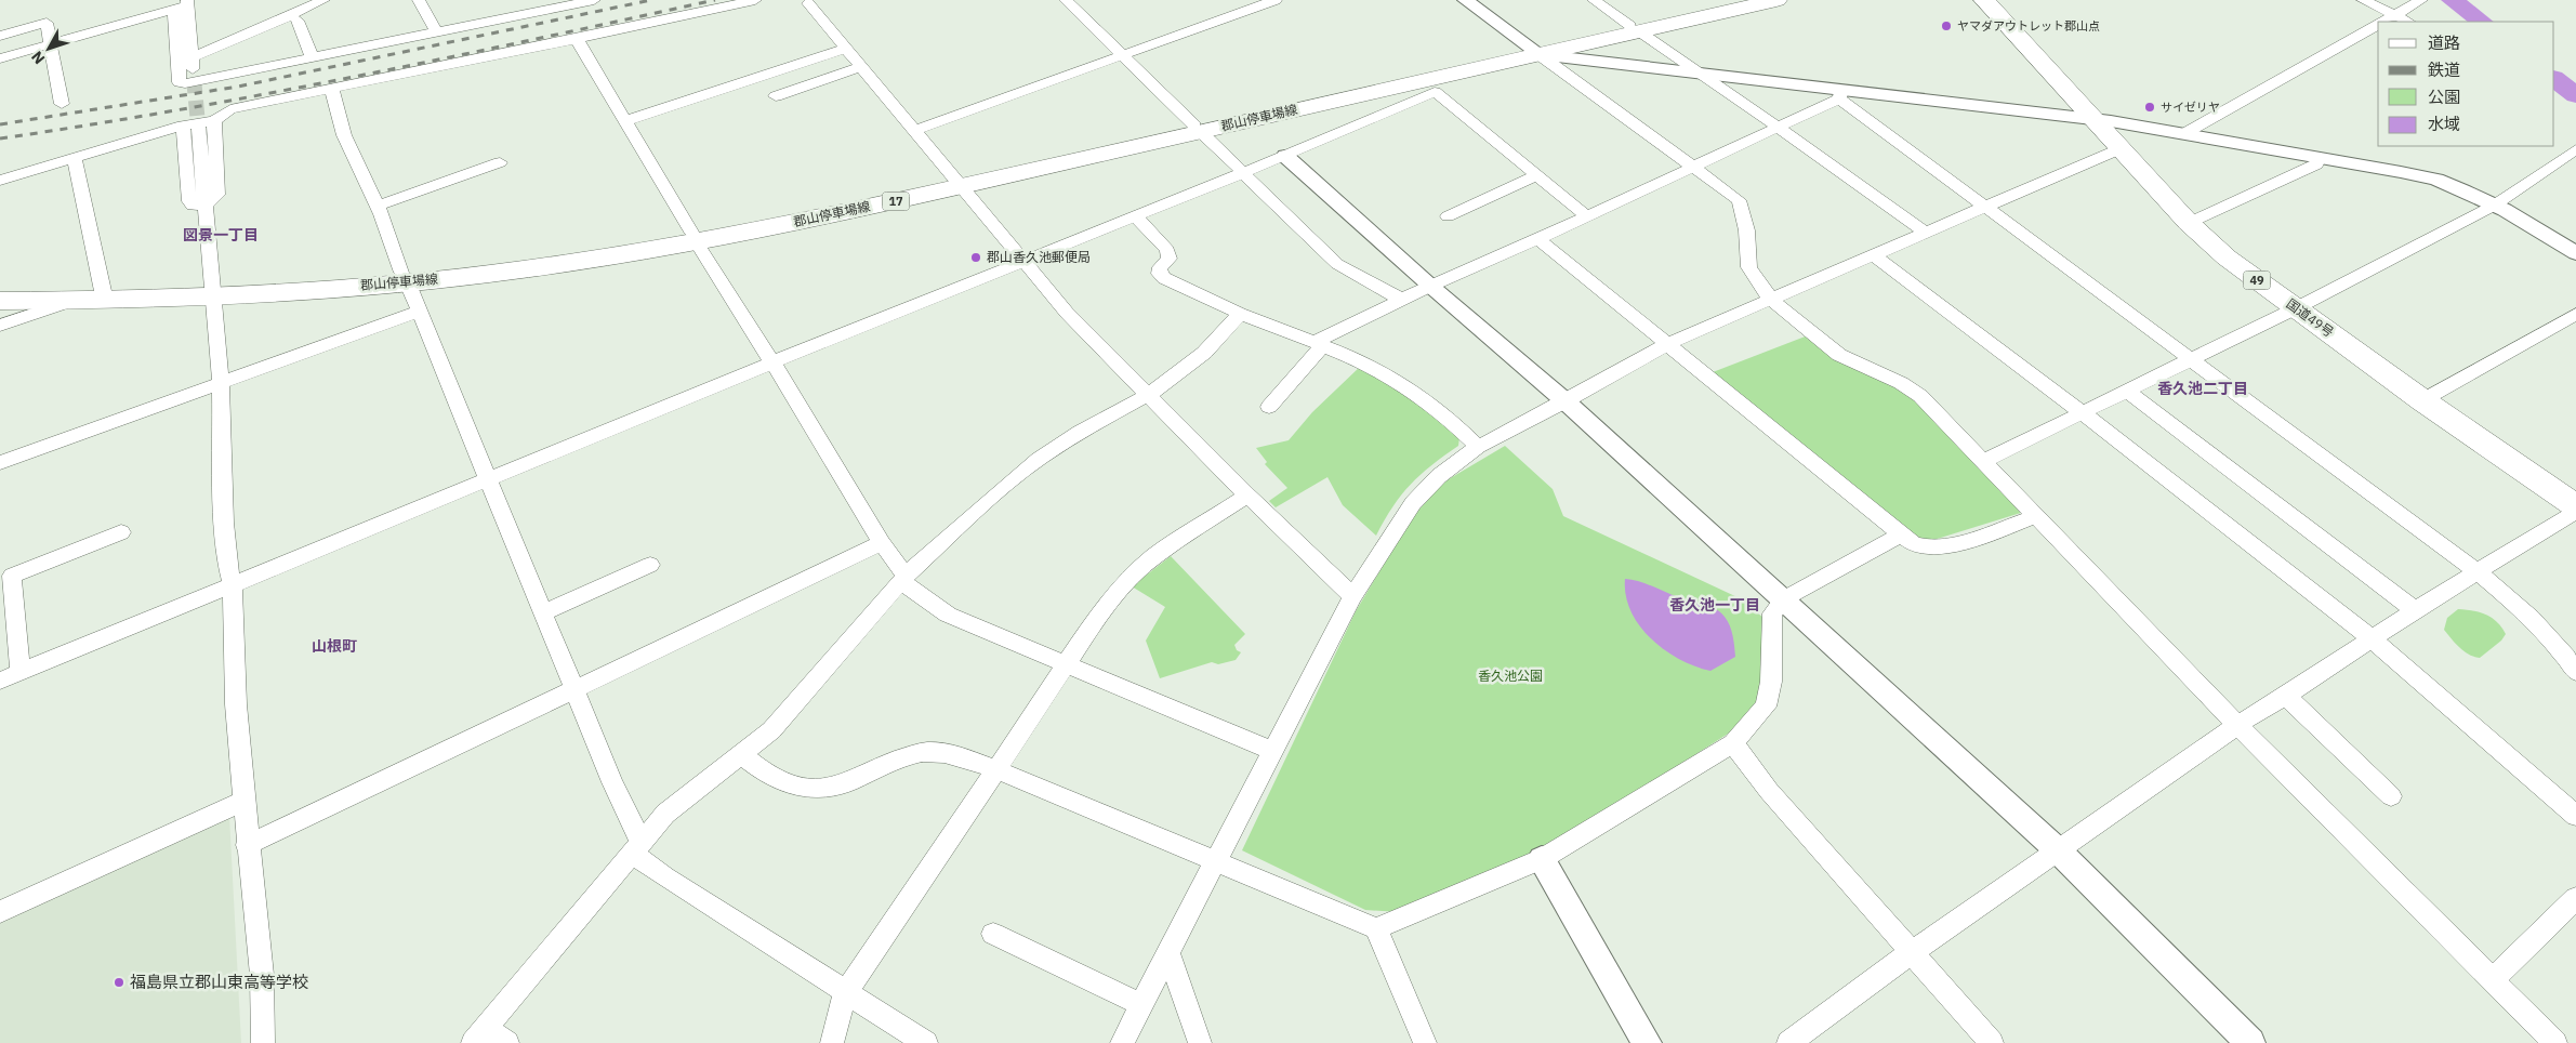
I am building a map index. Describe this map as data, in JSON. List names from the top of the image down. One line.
{"streets":{"main road":["郡山停車場線","17","49","国道49号"]},"districts":["図景一丁目","香久池二丁目","香久池一丁目","山根町"],"parks":["香久池公園"],"places":["ヤマダアウトレット郡山点","サイゼリヤ","郡山香久池郵便局","福島県立郡山東高等学校"],"legend":["道路","鉄道","公園","水域"],"north":"bottom left"}
